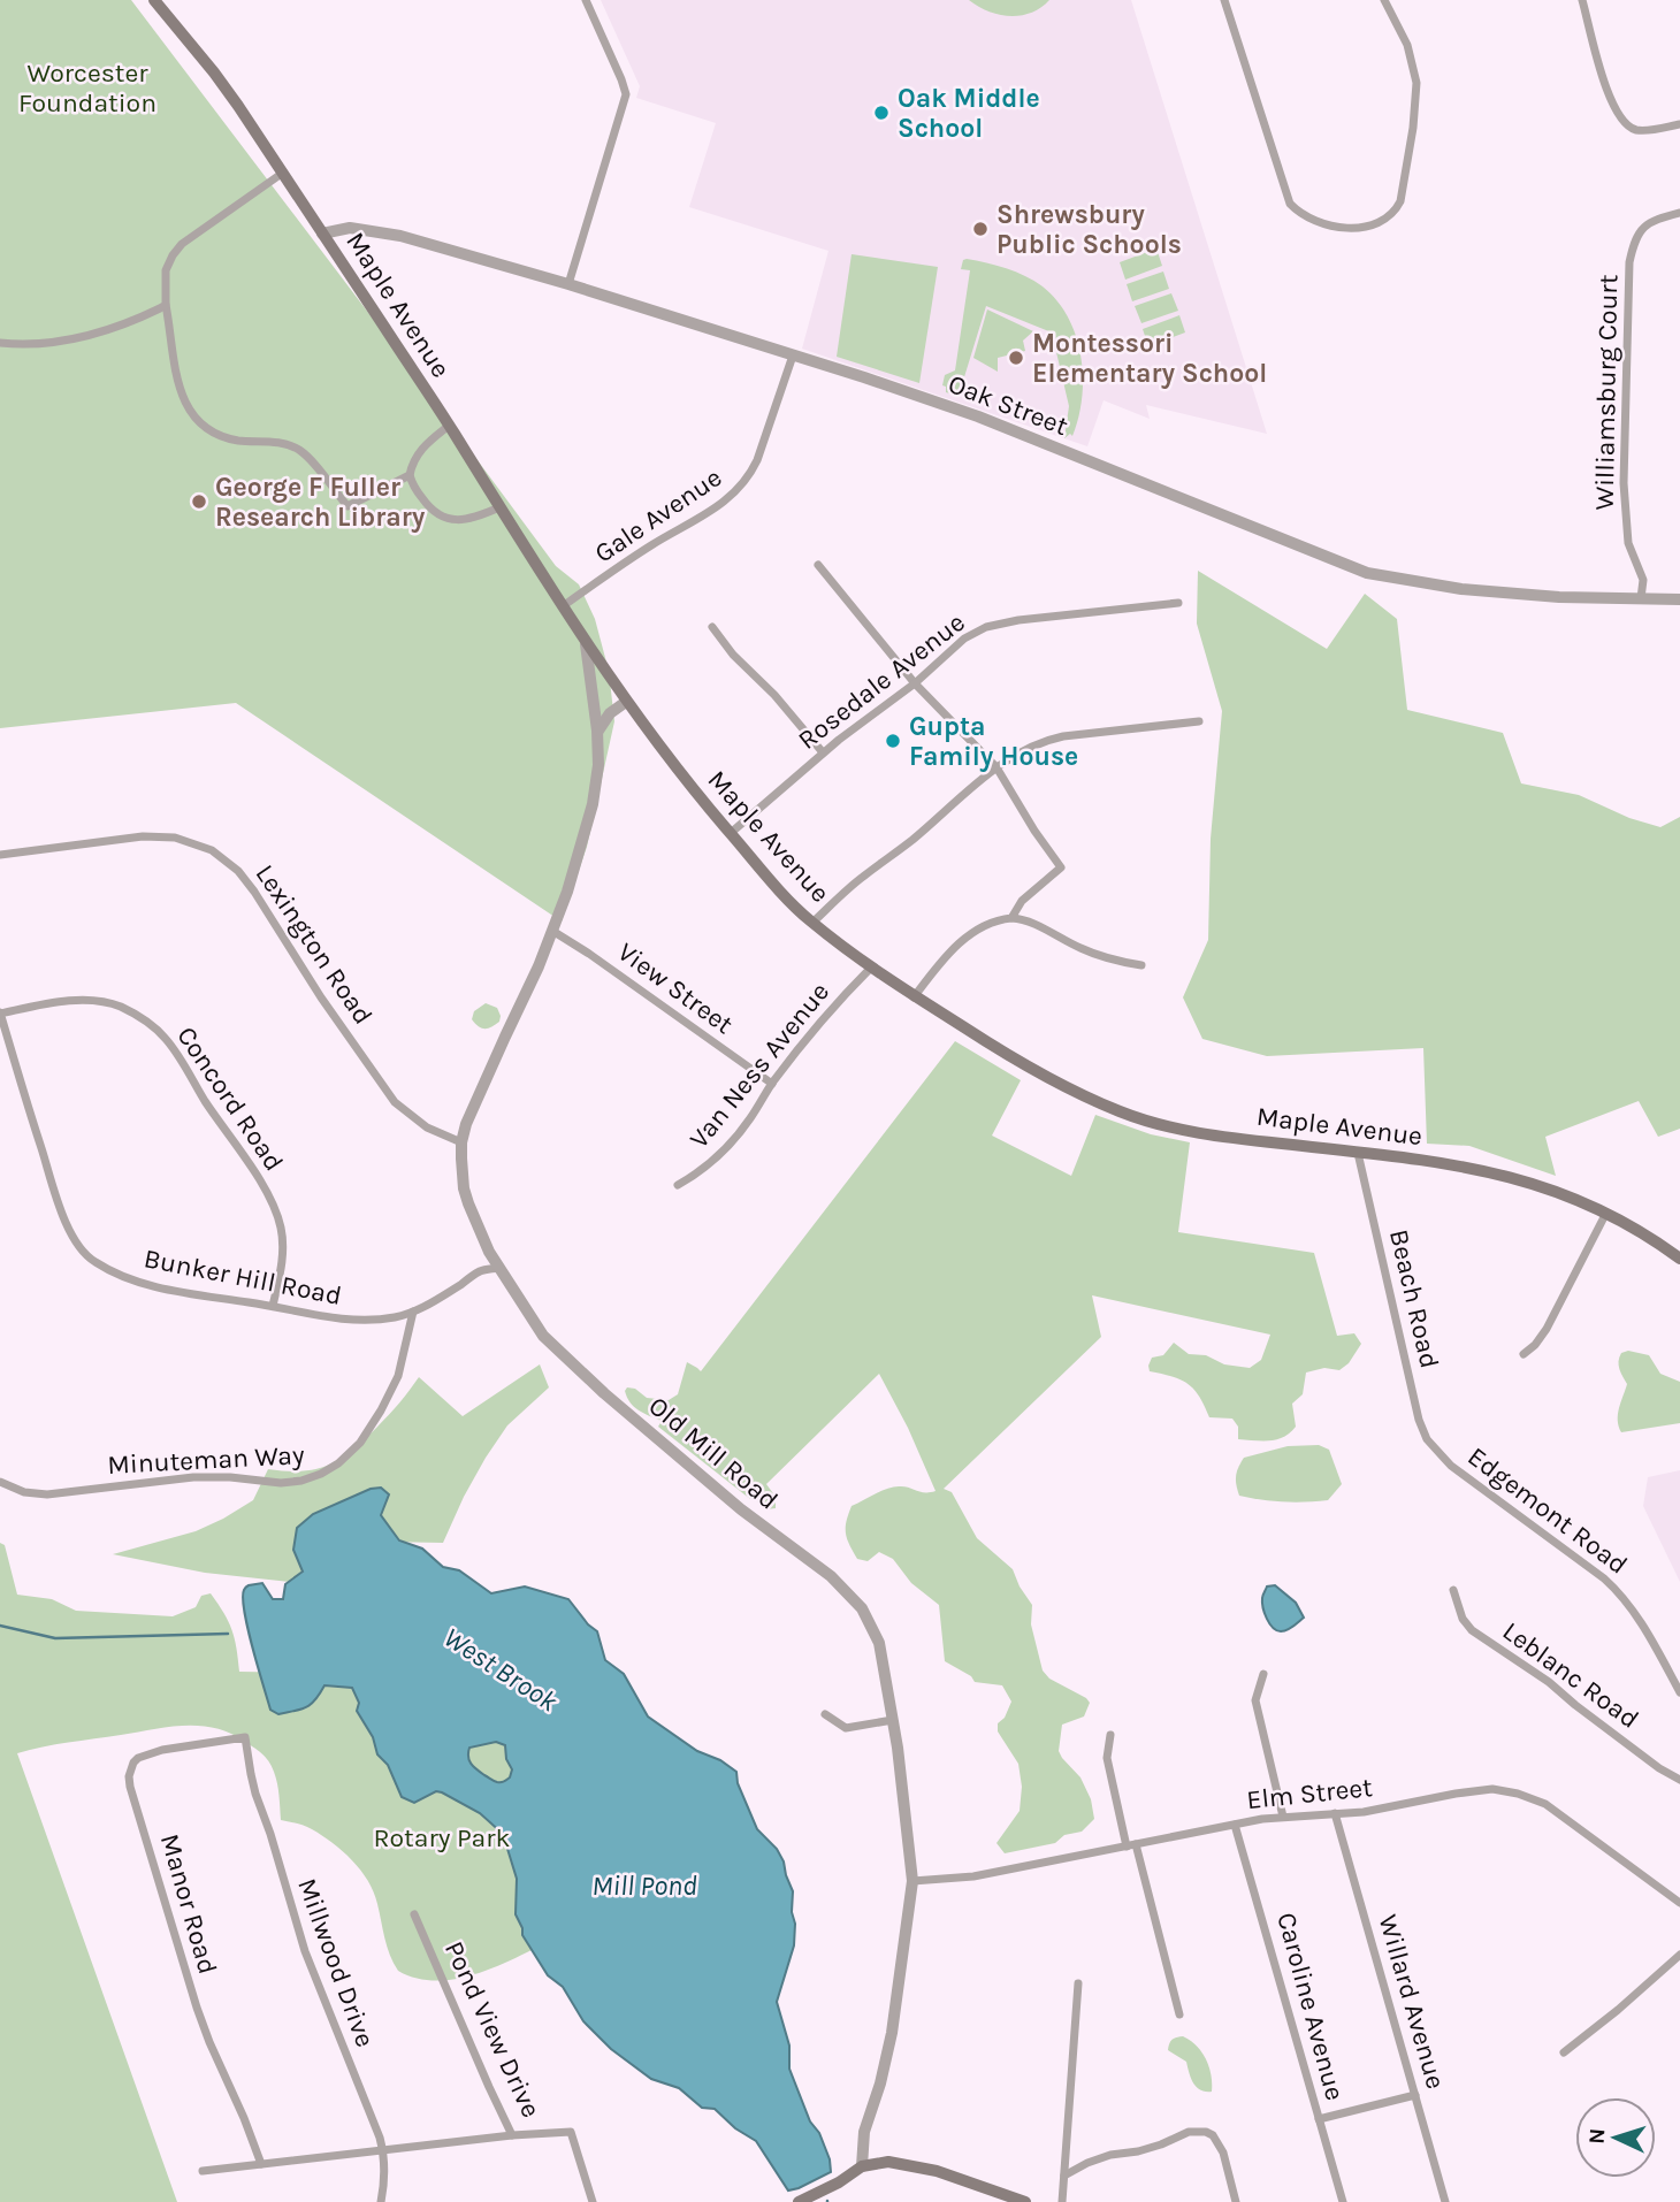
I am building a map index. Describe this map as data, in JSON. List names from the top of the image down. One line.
{"streets":{"main road":["Maple Avenue"],"street":["Williamsburg Court","Oak Street","Gale Avenue","Rosedale Avenue","Lexington Road","View Street","Van Ness Avenue","Concord Road","Bunker Hill Road","Beach Road","Old Mill Road","Minuteman Way","Edgemont Road","Leblanc Road","Elm Street","Manor Road","Millwood Drive","Willard Avenue","Caroline Avenue","Pond View Drive"]},"crossings":[["Maple Avenue","Oak Street"],["Maple Avenue","Gale Avenue"],["Maple Avenue","Rosedale Avenue"],["Maple Avenue","Van Ness Avenue"],["Maple Avenue","Beach Road"],["Maple Avenue","Old Mill Road"],["Williamsburg Court","Oak Street"],["Oak Street","Gale Avenue"],["Lexington Road","Old Mill Road"],["View Street","Van Ness Avenue"],["View Street","Old Mill Road"],["Concord Road","Bunker Hill Road"],["Bunker Hill Road","Old Mill Road"],["Bunker Hill Road","Minuteman Way"],["Beach Road","Edgemont Road"],["Old Mill Road","Elm Street"],["Elm Street","Willard Avenue"],["Elm Street","Caroline Avenue"],["Manor Road","Millwood Drive"]],"water":["West Brook","Mill Pond"],"parks":["Worcester Foundation","Rotary Park"],"places":["Oak Middle School","Shrewsbury Public Schools","Montessori Elementary School","George F Fuller Research Library","Gupta Family House"],"north":"left"}
